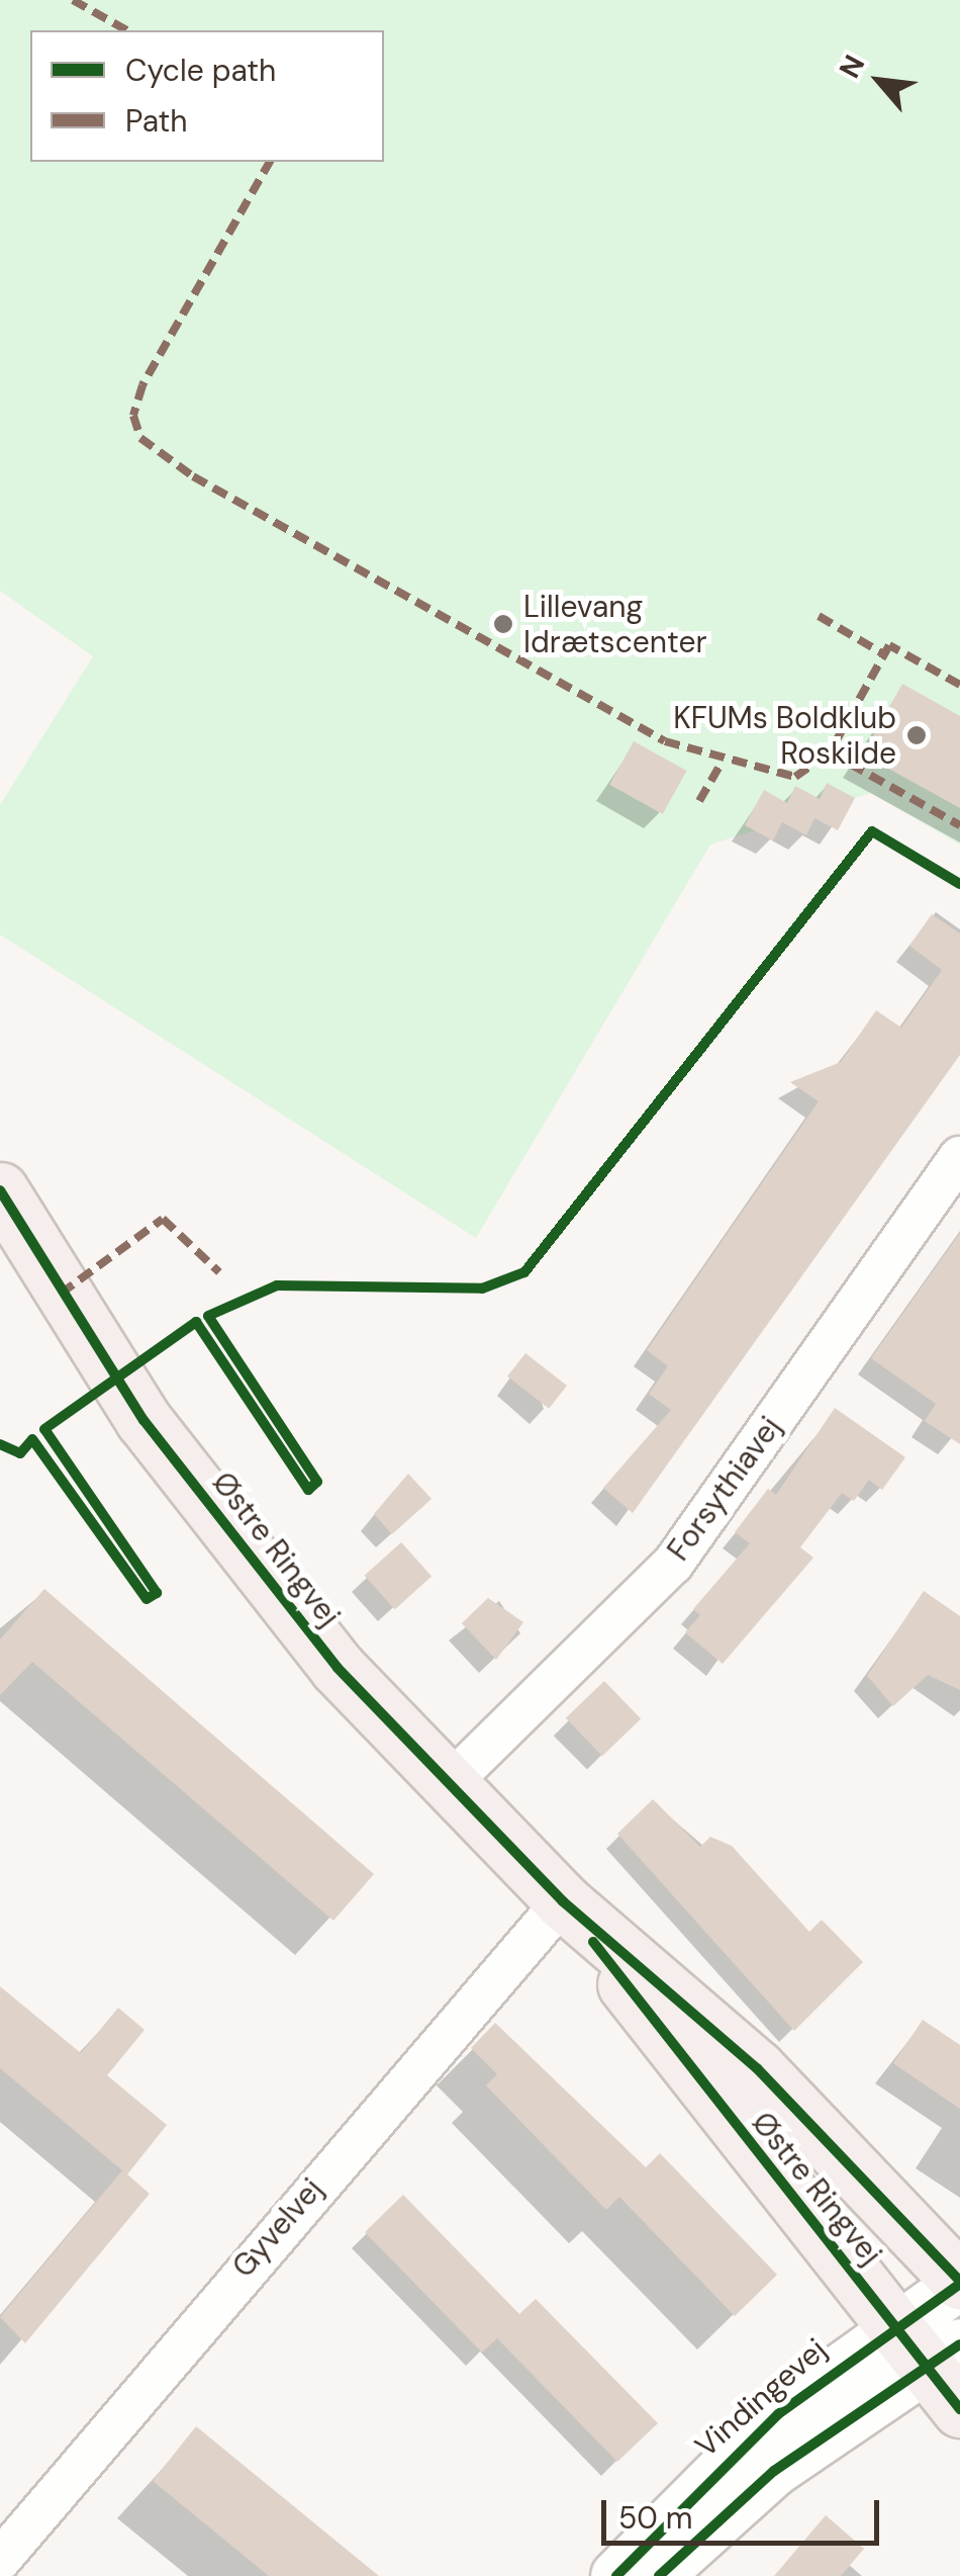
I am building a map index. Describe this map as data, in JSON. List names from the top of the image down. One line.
{"streets":{"main road":["Østre Ringvej"],"street":["Forsythiavej","Gyvelvej","Vindingevej"]},"crossings":[["Forsythiavej","Østre Ringvej"],["Østre Ringvej","Gyvelvej"],["Østre Ringvej","Vindingevej"]],"places":["Lillevang Idrætscenter","KFUMs Boldklub Roskilde"],"legend":["Cycle path","Path"],"scale_bar":"50 m","north":"top left"}
